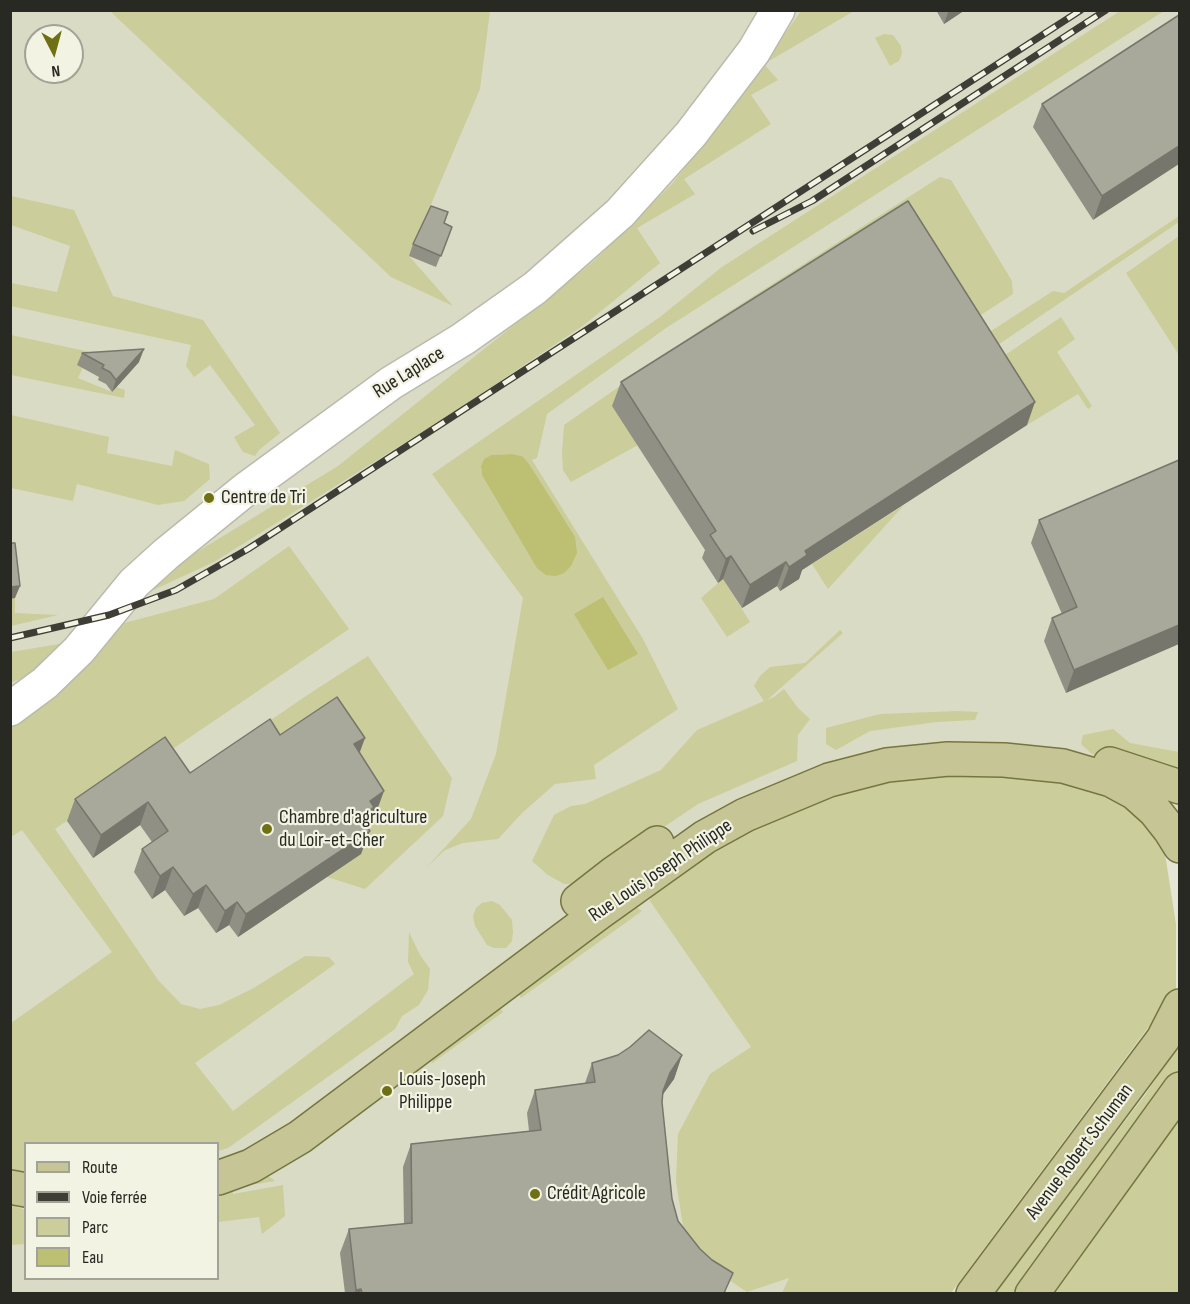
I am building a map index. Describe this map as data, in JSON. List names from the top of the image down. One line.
{"streets":{"main road":["Rue Louis Joseph Philippe","Avenue Robert Schuman"],"street":["Rue Laplace"]},"places":["Centre de Tri","Chambre d'agriculture du Loir-et-Cher","Louis-Joseph Philippe","Crédit Agricole"],"legend":["Route","Voie ferrée","Parc","Eau"],"north":"bottom"}
